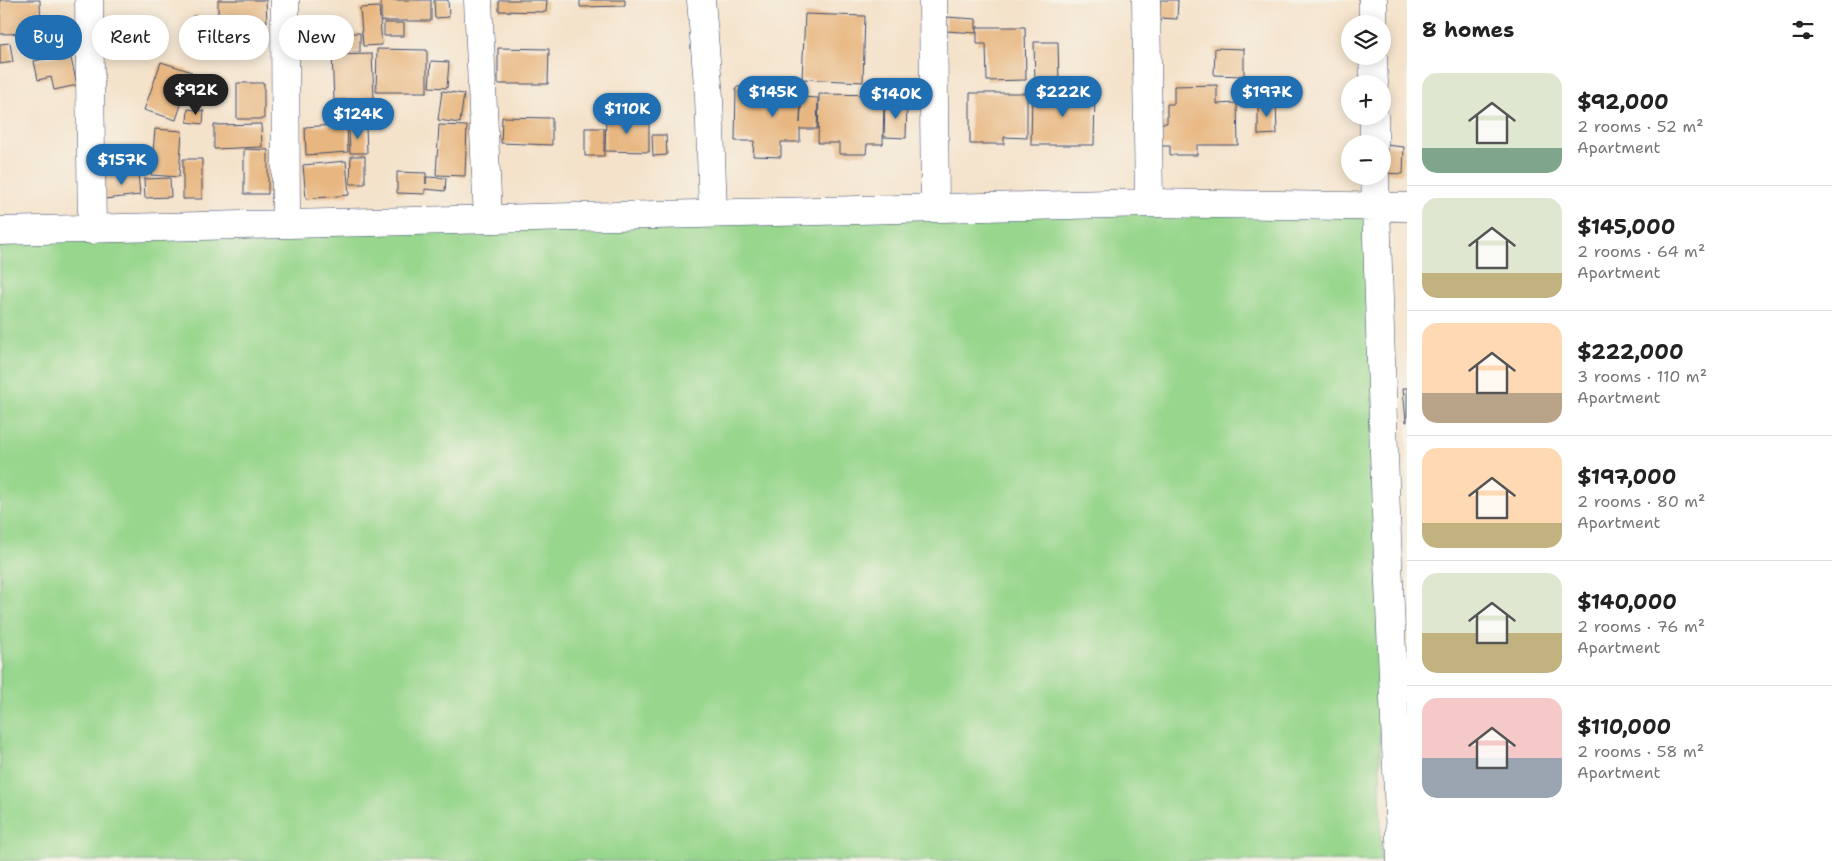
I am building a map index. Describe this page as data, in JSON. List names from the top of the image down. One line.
{"page":{"heading":"8 homes","map_buttons":["+","−"],"chip":["Buy","Rent","Filters","New"],"list":[{"name":"$92,000","note":"2 rooms · 52 m² · Apartment"},{"name":"$145,000","note":"2 rooms · 64 m² · Apartment"},{"name":"$222,000","note":"3 rooms · 110 m² · Apartment"},{"name":"$197,000","note":"2 rooms · 80 m² · Apartment"},{"name":"$140,000","note":"2 rooms · 76 m² · Apartment"},{"name":"$110,000","note":"2 rooms · 58 m² · Apartment"}],"price":["$92K","$145K","$222K","$197K","$140K","$110K","$124K","$157K"]}}
